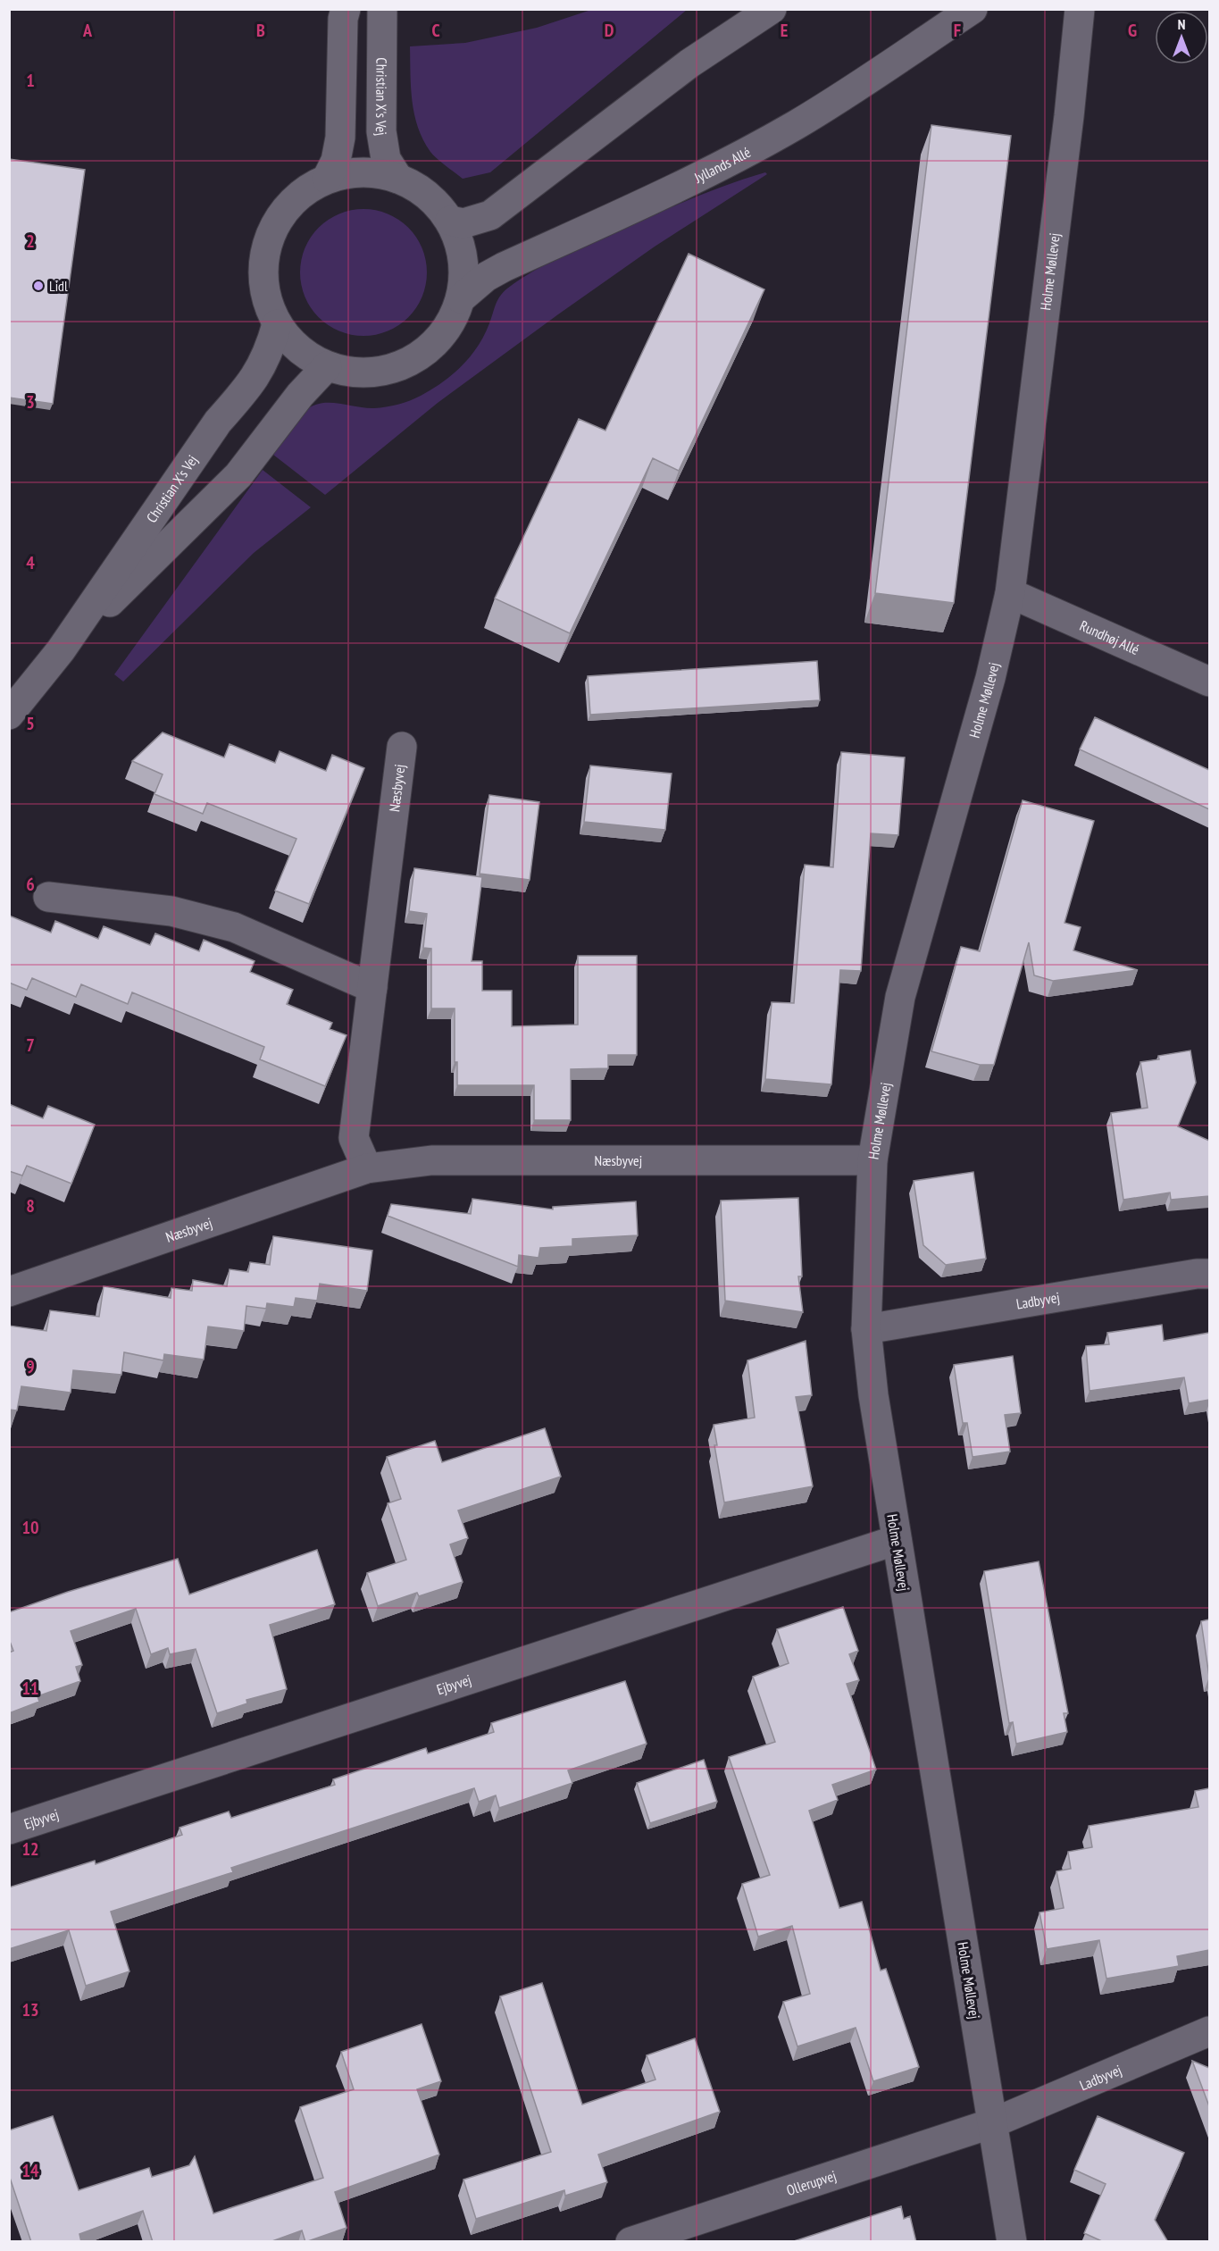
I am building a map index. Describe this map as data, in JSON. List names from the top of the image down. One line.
{"streets":{"street":["Christian X's Vej","Jyllands Allé","Holme Møllevej","Rundhøj Allé","Næsbyvej","Ladbyvej","Ejbyvej","Ollerupvej"]},"crossings":[["Holme Møllevej","Rundhøj Allé"],["Holme Møllevej","Næsbyvej"],["Holme Møllevej","Ladbyvej"],["Holme Møllevej","Ejbyvej"],["Holme Møllevej","Ollerupvej"],["Ladbyvej","Ollerupvej"]],"places":["Lidl"],"north":"top","grid":{"columns":["A","B","C","D","E","F","G"],"rows":["1","2","3","4","5","6","7","8","9","10","11","12","13","14"]}}
